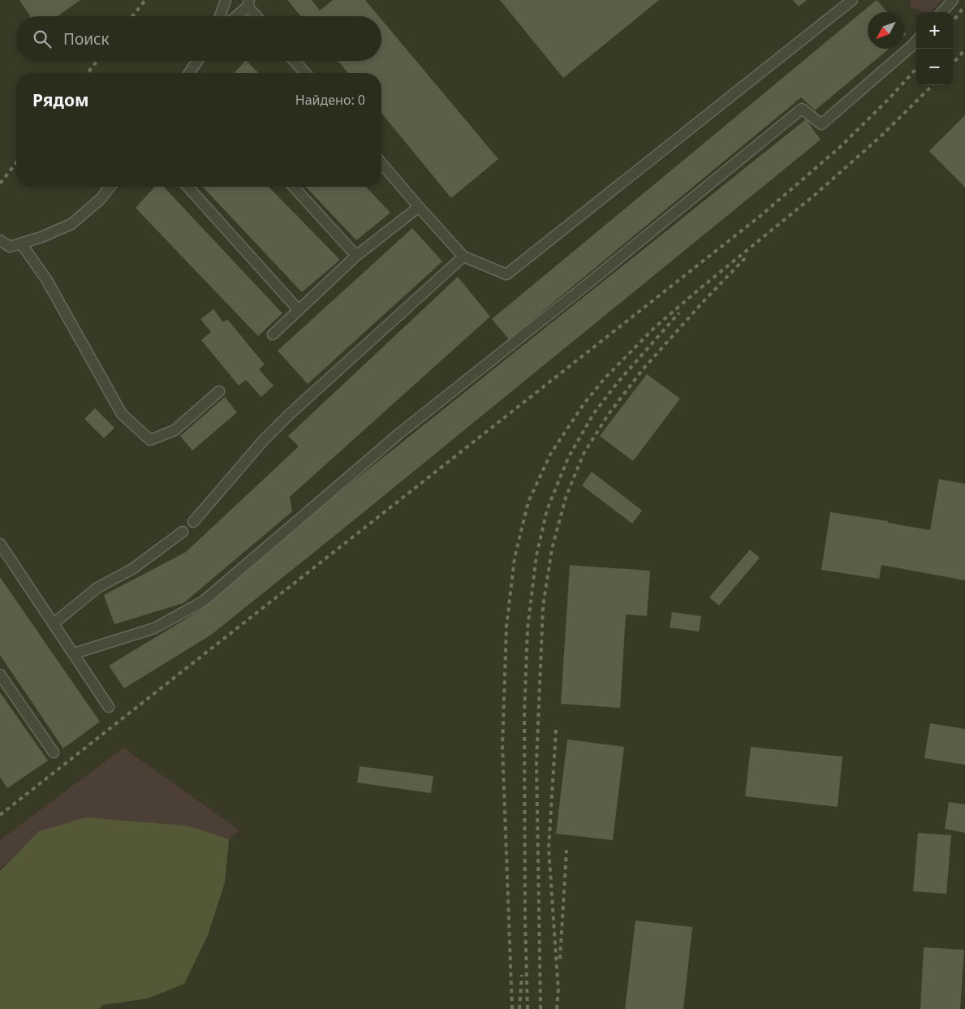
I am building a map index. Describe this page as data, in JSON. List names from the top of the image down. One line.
{"north":"bottom left","page":{"map_buttons":["+","−"],"search":"Поиск","heading":["Рядом","Найдено: 0"]}}
